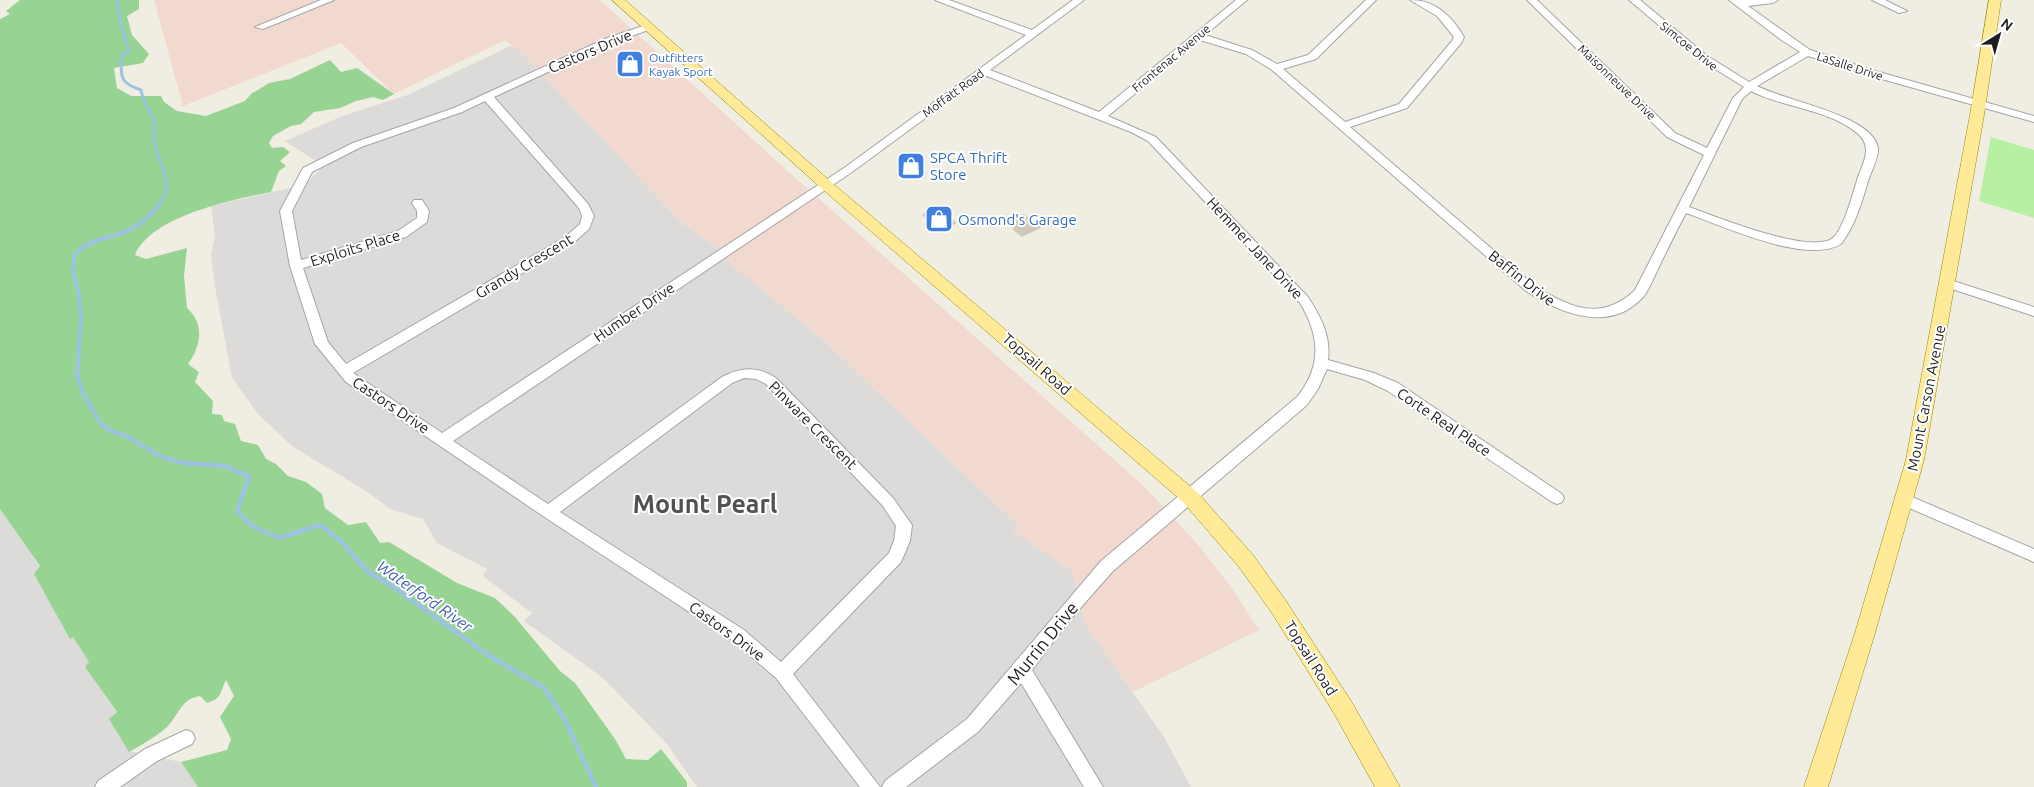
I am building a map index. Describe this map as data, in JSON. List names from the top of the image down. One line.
{"streets":{"main road":["Topsail Road","Mount Carson Avenue"],"street":["Simcoe Drive","Castors Drive","Frontenac Avenue","LaSalle Drive","Maisonneuve Drive","Moffatt Road","Exploits Place","Hemmer Jane Drive","Grandy Crescent","Baffin Drive","Humber Drive","Corte Real Place","Pinware Crescent","Murrin Drive"]},"crossings":[["Simcoe Drive","Baffin Drive"],["Castors Drive","Exploits Place"],["Castors Drive","Grandy Crescent"],["Castors Drive","Humber Drive"],["Castors Drive","Topsail Road"],["Castors Drive","Pinware Crescent"],["Frontenac Avenue","Hemmer Jane Drive"],["Frontenac Avenue","Baffin Drive"],["LaSalle Drive","Baffin Drive"],["LaSalle Drive","Mount Carson Avenue"],["Maisonneuve Drive","Baffin Drive"],["Moffatt Road","Hemmer Jane Drive"],["Moffatt Road","Humber Drive"],["Moffatt Road","Topsail Road"],["Hemmer Jane Drive","Topsail Road"],["Hemmer Jane Drive","Corte Real Place"],["Hemmer Jane Drive","Murrin Drive"],["Humber Drive","Topsail Road"],["Topsail Road","Murrin Drive"]],"districts":["Mount Pearl"],"water":["Waterford River"],"places":{"shop":["Outfitters Kayak Sport","SPCA Thrift Store","Osmond's Garage"]},"north":"top right"}
